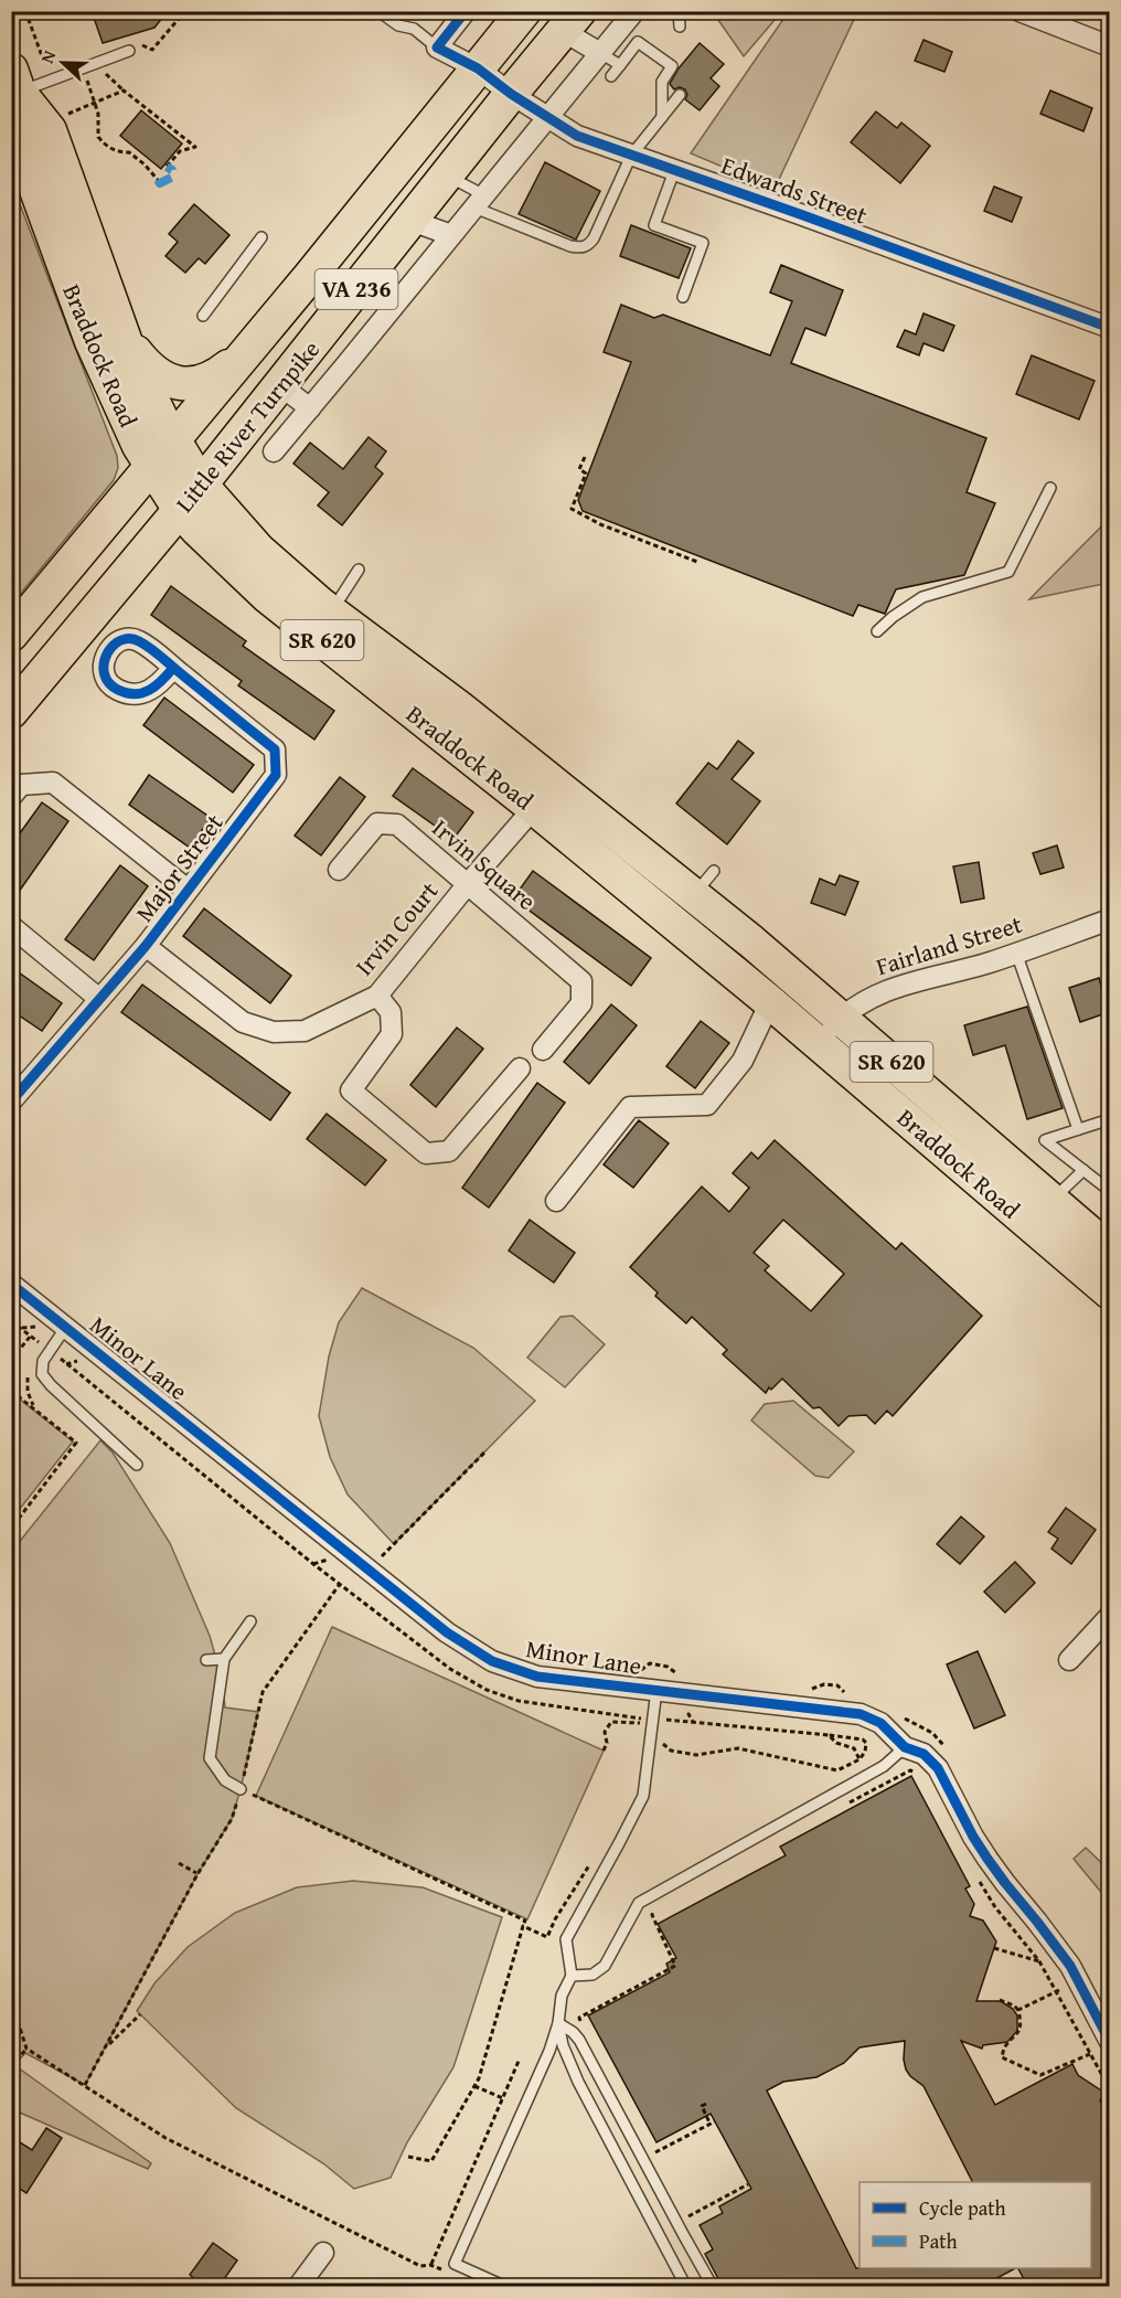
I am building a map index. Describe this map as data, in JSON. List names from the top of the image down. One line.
{"streets":{"main road":["VA 236","Braddock Road","Little River Turnpike","SR 620"],"street":["Edwards Street","Irvin Square","Major Street","Irvin Court","Fairland Street","Minor Lane"]},"crossings":[["Edwards Street","Little River Turnpike"],["Braddock Road","Little River Turnpike"],["Braddock Road","Irvin Court"],["Braddock Road","Fairland Street"],["Irvin Square","Irvin Court"],["Major Street","Irvin Court"]],"legend":["Cycle path","Path"],"north":"left"}
